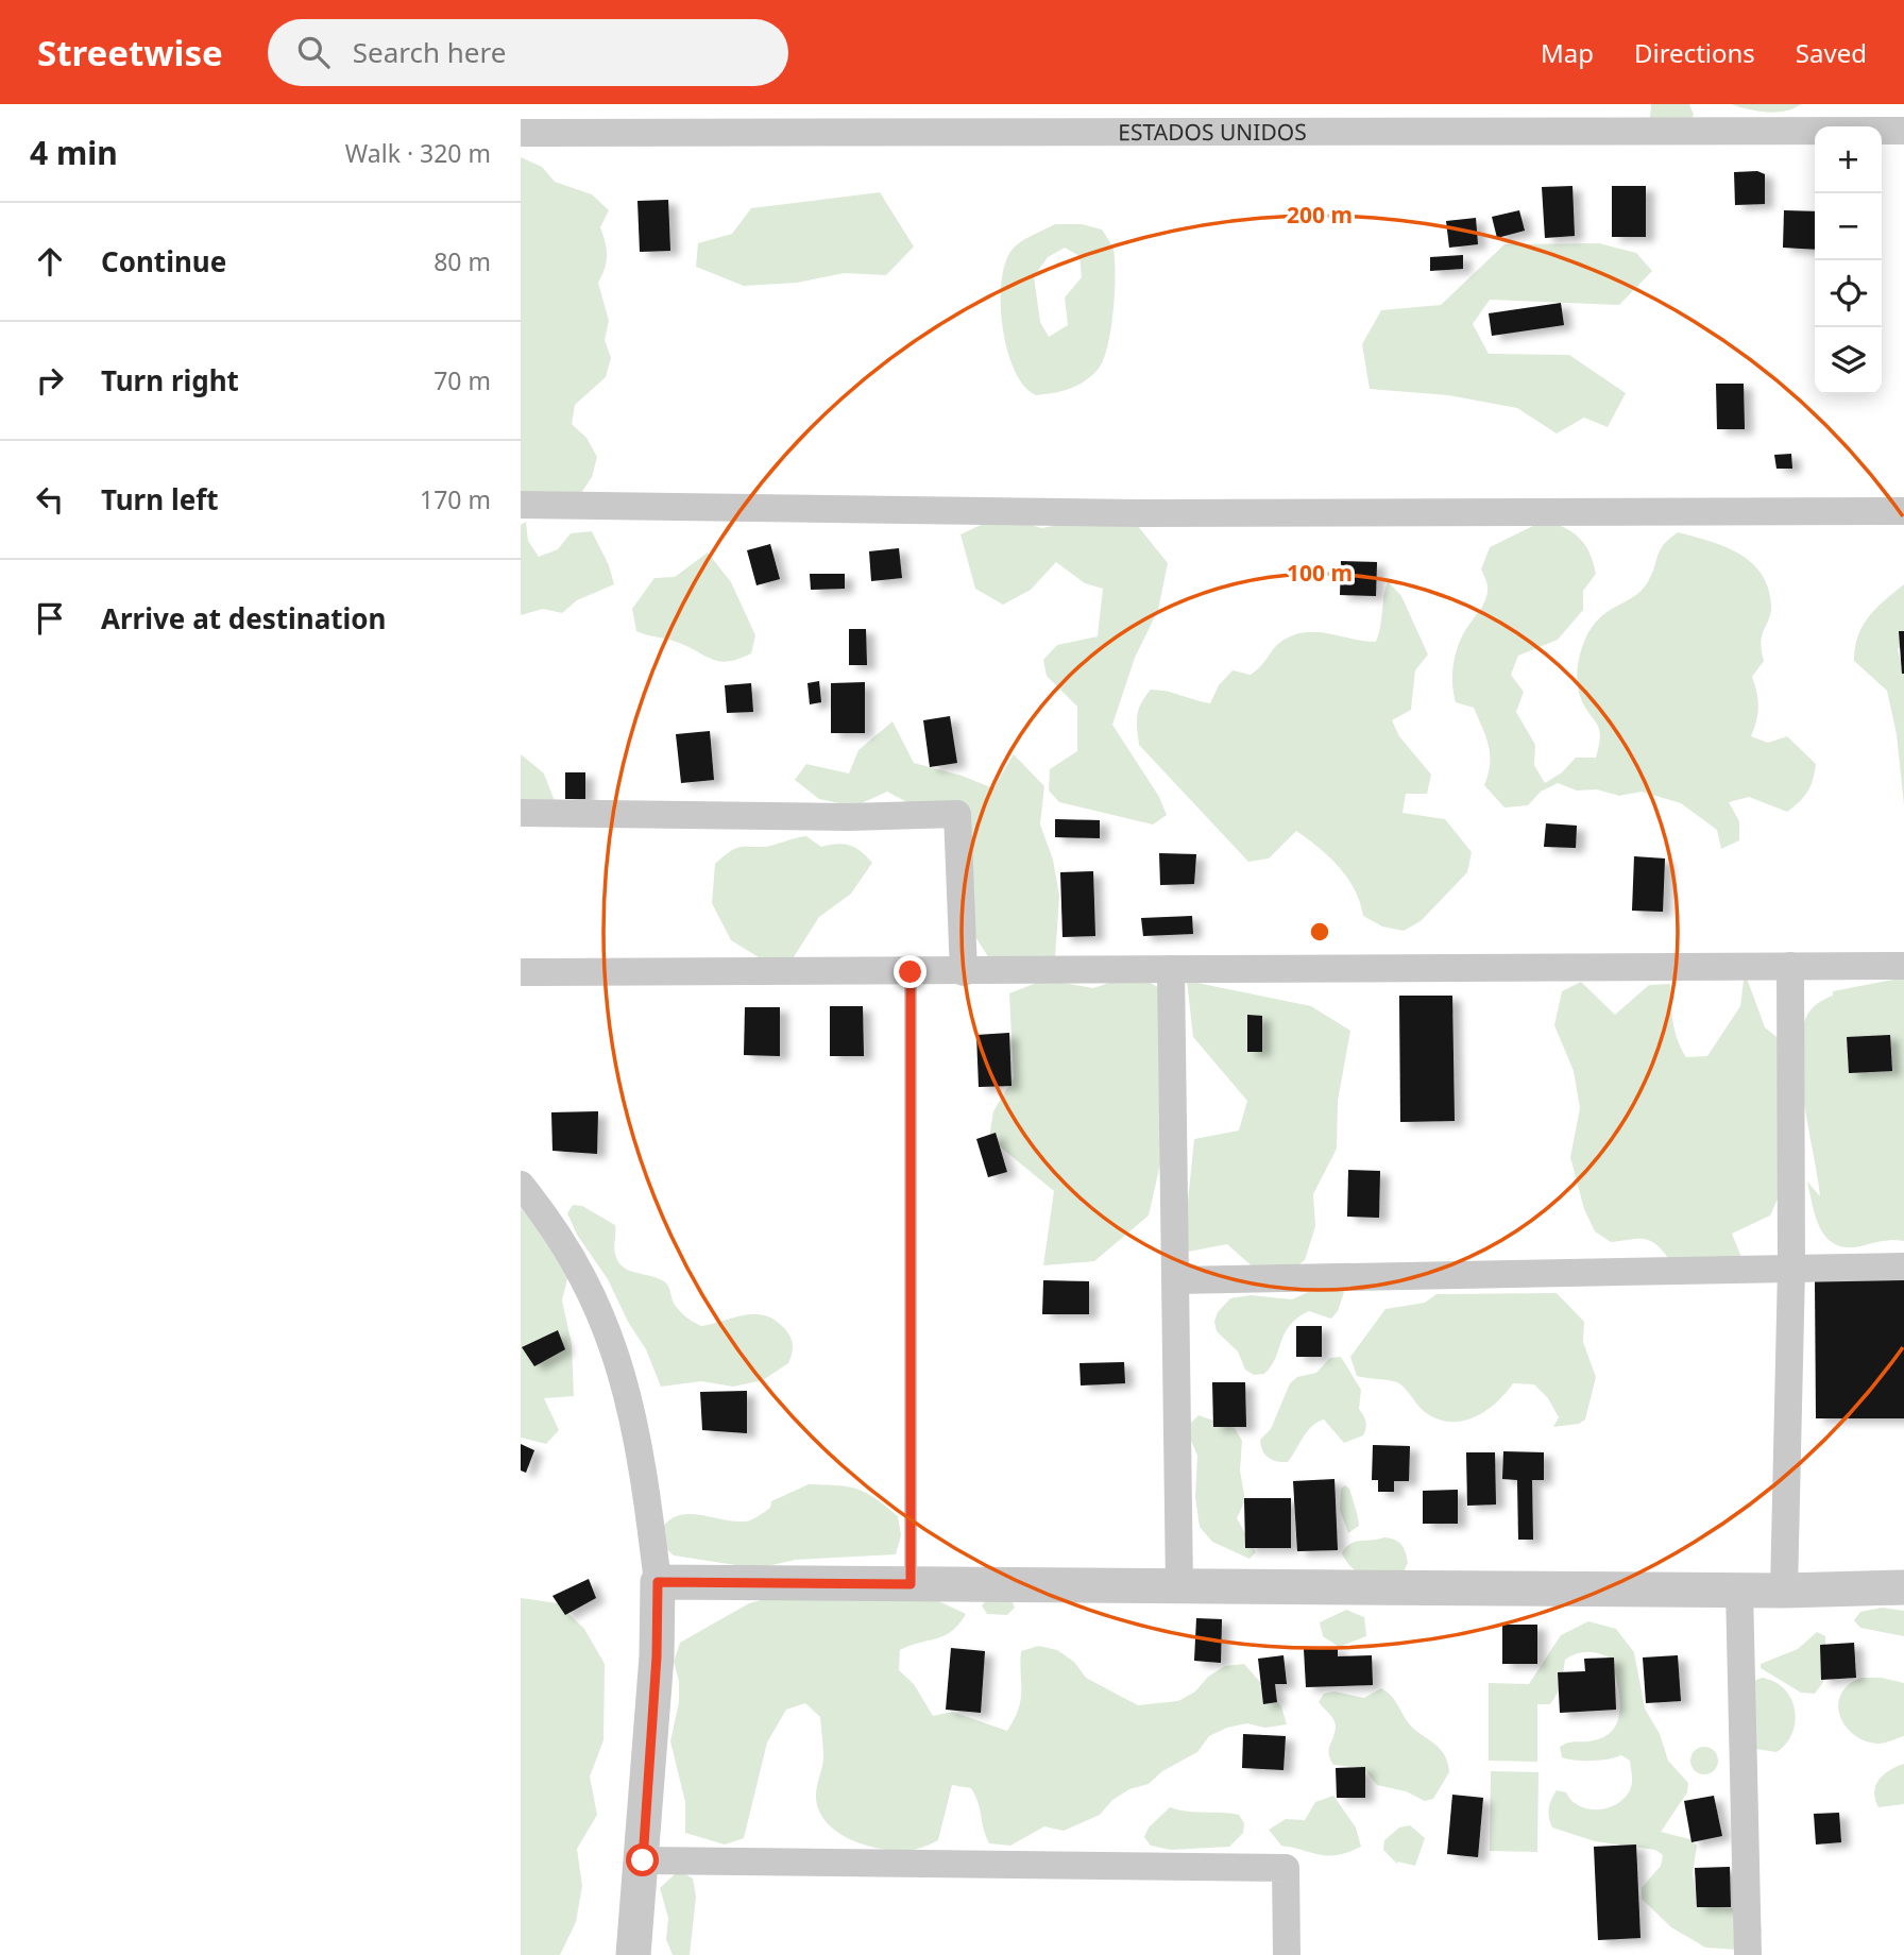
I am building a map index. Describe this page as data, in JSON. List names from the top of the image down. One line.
{"streets":{"street":["ESTADOS UNIDOS"]},"page":{"header":"Streetwise","search":"Search here","nav":["Map","Directions","Saved"],"heading":["4 min","Walk · 320 m"],"map_buttons":["+","−"],"list":[["Continue","80 m"],["Turn right","70 m"],["Turn left","170 m"],"Arrive at destination"]},"rings":["200 m","100 m"]}
